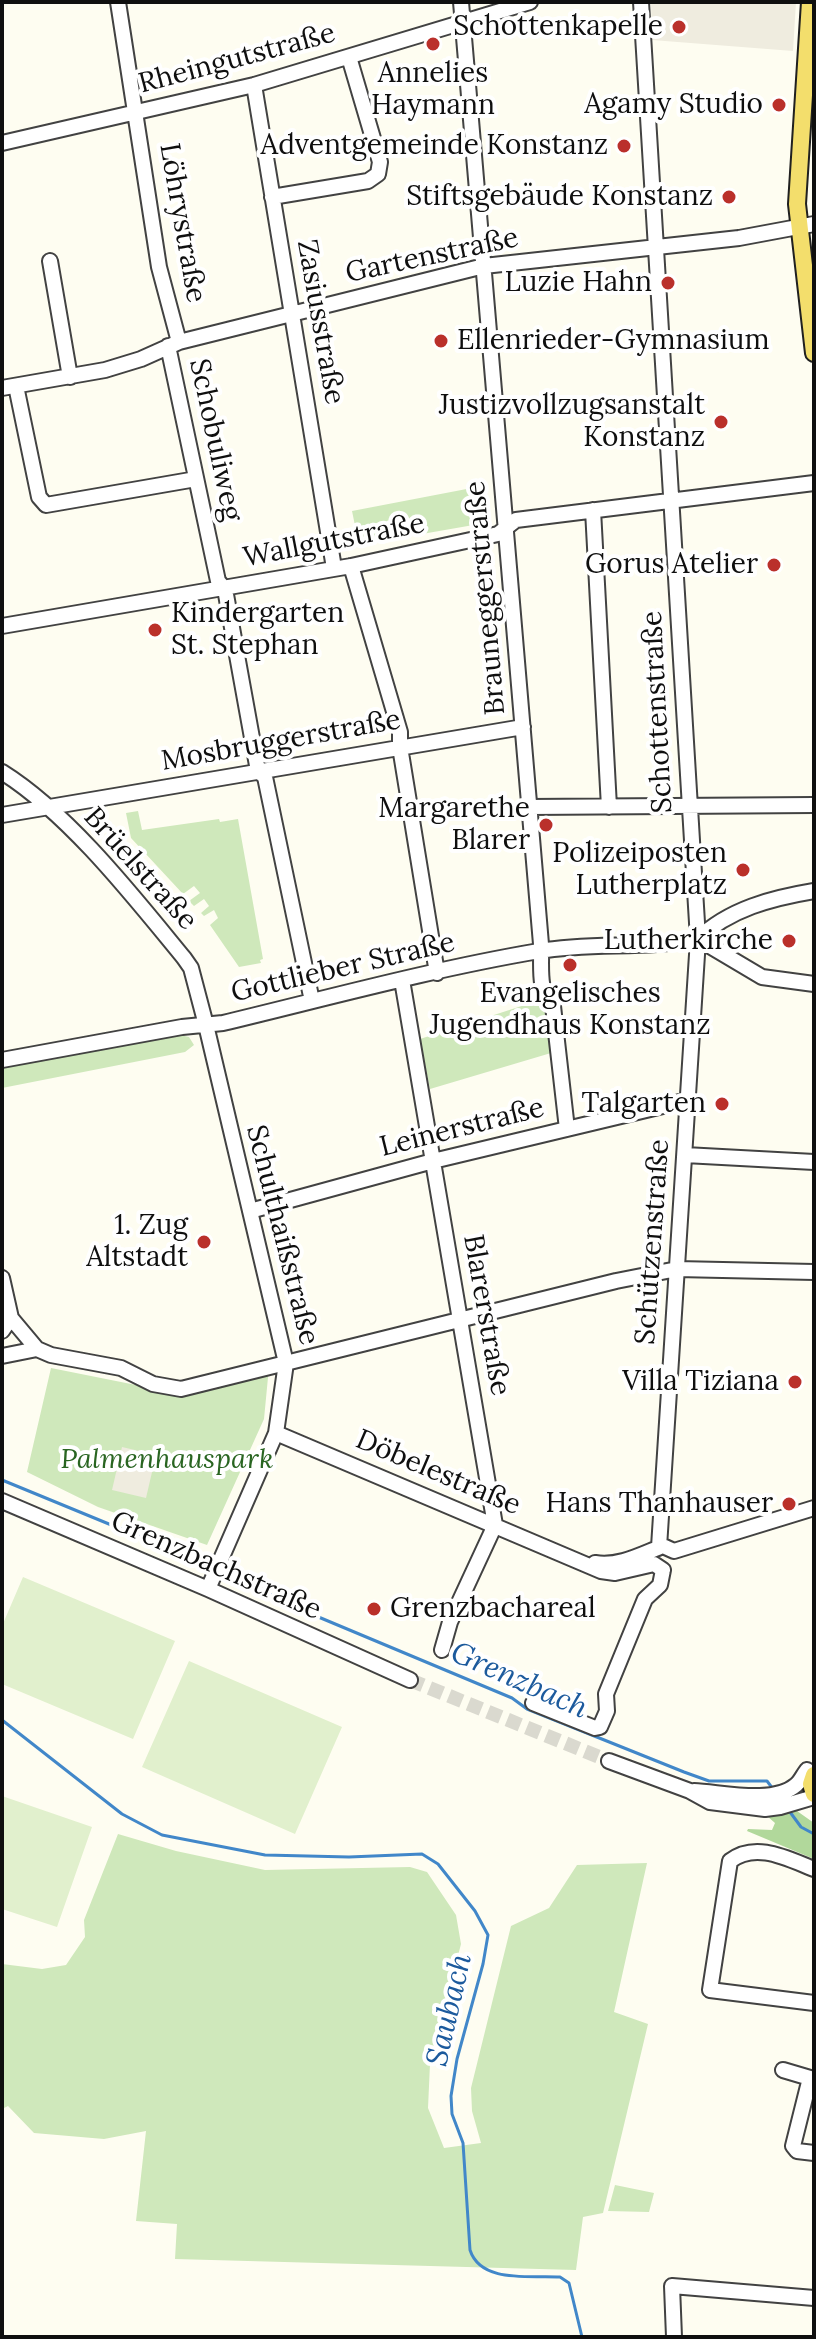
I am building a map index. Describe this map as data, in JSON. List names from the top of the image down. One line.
{"streets":{"street":["Rheingutstraße","Löhrystraße","Gartenstraße","Zasiusstraße","Schobuliweg","Wallgutstraße","Brauneggerstraße","Schottenstraße","Mosbruggerstraße","Brüelstraße","Gottlieber Straße","Leinerstraße","Schulthaißstraße","Schützenstraße","Blarerstraße","Döbelestraße","Grenzbachstraße"]},"crossings":[["Rheingutstraße","Löhrystraße"],["Rheingutstraße","Zasiusstraße"],["Rheingutstraße","Brauneggerstraße"],["Löhrystraße","Gartenstraße"],["Löhrystraße","Schobuliweg"],["Gartenstraße","Zasiusstraße"],["Gartenstraße","Schobuliweg"],["Gartenstraße","Brauneggerstraße"],["Gartenstraße","Schottenstraße"],["Zasiusstraße","Wallgutstraße"],["Schobuliweg","Wallgutstraße"],["Schobuliweg","Mosbruggerstraße"],["Schobuliweg","Gottlieber Straße"],["Wallgutstraße","Brauneggerstraße"],["Wallgutstraße","Schottenstraße"],["Brauneggerstraße","Mosbruggerstraße"],["Brauneggerstraße","Gottlieber Straße"],["Brauneggerstraße","Leinerstraße"],["Schottenstraße","Gottlieber Straße"],["Schottenstraße","Schützenstraße"],["Mosbruggerstraße","Brüelstraße"],["Brüelstraße","Gottlieber Straße"],["Brüelstraße","Schulthaißstraße"],["Gottlieber Straße","Schulthaißstraße"],["Gottlieber Straße","Schützenstraße"],["Gottlieber Straße","Blarerstraße"],["Leinerstraße","Schulthaißstraße"],["Leinerstraße","Schützenstraße"],["Leinerstraße","Blarerstraße"],["Schulthaißstraße","Döbelestraße"],["Schulthaißstraße","Grenzbachstraße"],["Schützenstraße","Döbelestraße"],["Blarerstraße","Döbelestraße"]],"water":["Grenzbach","Saubach"],"parks":["Palmenhauspark"],"places":["Schottenkapelle","Annelies Haymann","Agamy Studio","Adventgemeinde Konstanz","Stiftsgebäude Konstanz","Luzie Hahn","Ellenrieder-Gymnasium","Justizvollzugsanstalt Konstanz","Gorus Atelier","Kindergarten St. Stephan","Margarethe Blarer","Polizeiposten Lutherplatz","Lutherkirche","Evangelisches Jugendhaus Konstanz","Talgarten","1. Zug Altstadt","Villa Tiziana","Hans Thanhauser","Grenzbachareal"]}
